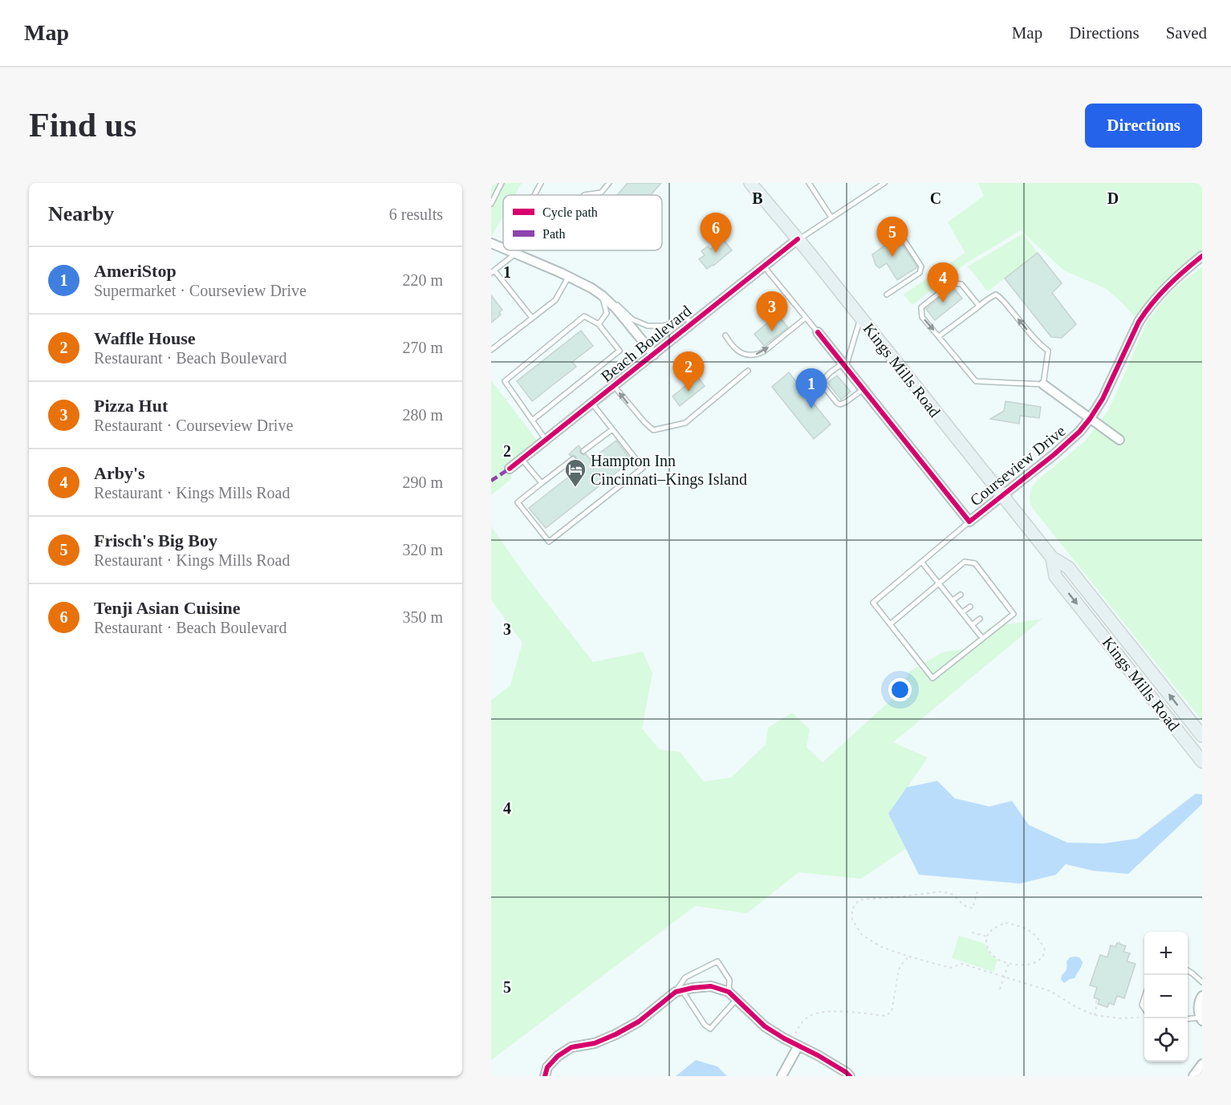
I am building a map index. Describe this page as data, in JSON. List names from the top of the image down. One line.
{"streets":{"main road":["Kings Mills Road"],"street":["Beach Boulevard","Courseview Drive"]},"crossings":[["Beach Boulevard","Kings Mills Road"],["Kings Mills Road","Courseview Drive"]],"places":{"hotel":["Hampton Inn Cincinnati–Kings Island"]},"legend":["Cycle path","Path"],"page":{"header":"Map","nav":["Map","Directions","Saved"],"buttons":"Directions","title":"Find us","heading":["Nearby","6 results"],"pins":["6","5","4","3","2","1"],"list":[{"mark":"1","name":"AmeriStop","note":"Supermarket · Courseview Drive","value":"220 m"},{"mark":"2","name":"Waffle House","note":"Restaurant · Beach Boulevard","value":"270 m"},{"mark":"3","name":"Pizza Hut","note":"Restaurant · Courseview Drive","value":"280 m"},{"mark":"4","name":"Arby's","note":"Restaurant · Kings Mills Road","value":"290 m"},{"mark":"5","name":"Frisch's Big Boy","note":"Restaurant · Kings Mills Road","value":"320 m"},{"mark":"6","name":"Tenji Asian Cuisine","note":"Restaurant · Beach Boulevard","value":"350 m"}],"map_buttons":["+","−"]},"grid":{"columns":["B","C","D"],"rows":["1","2","3","4","5"]}}
